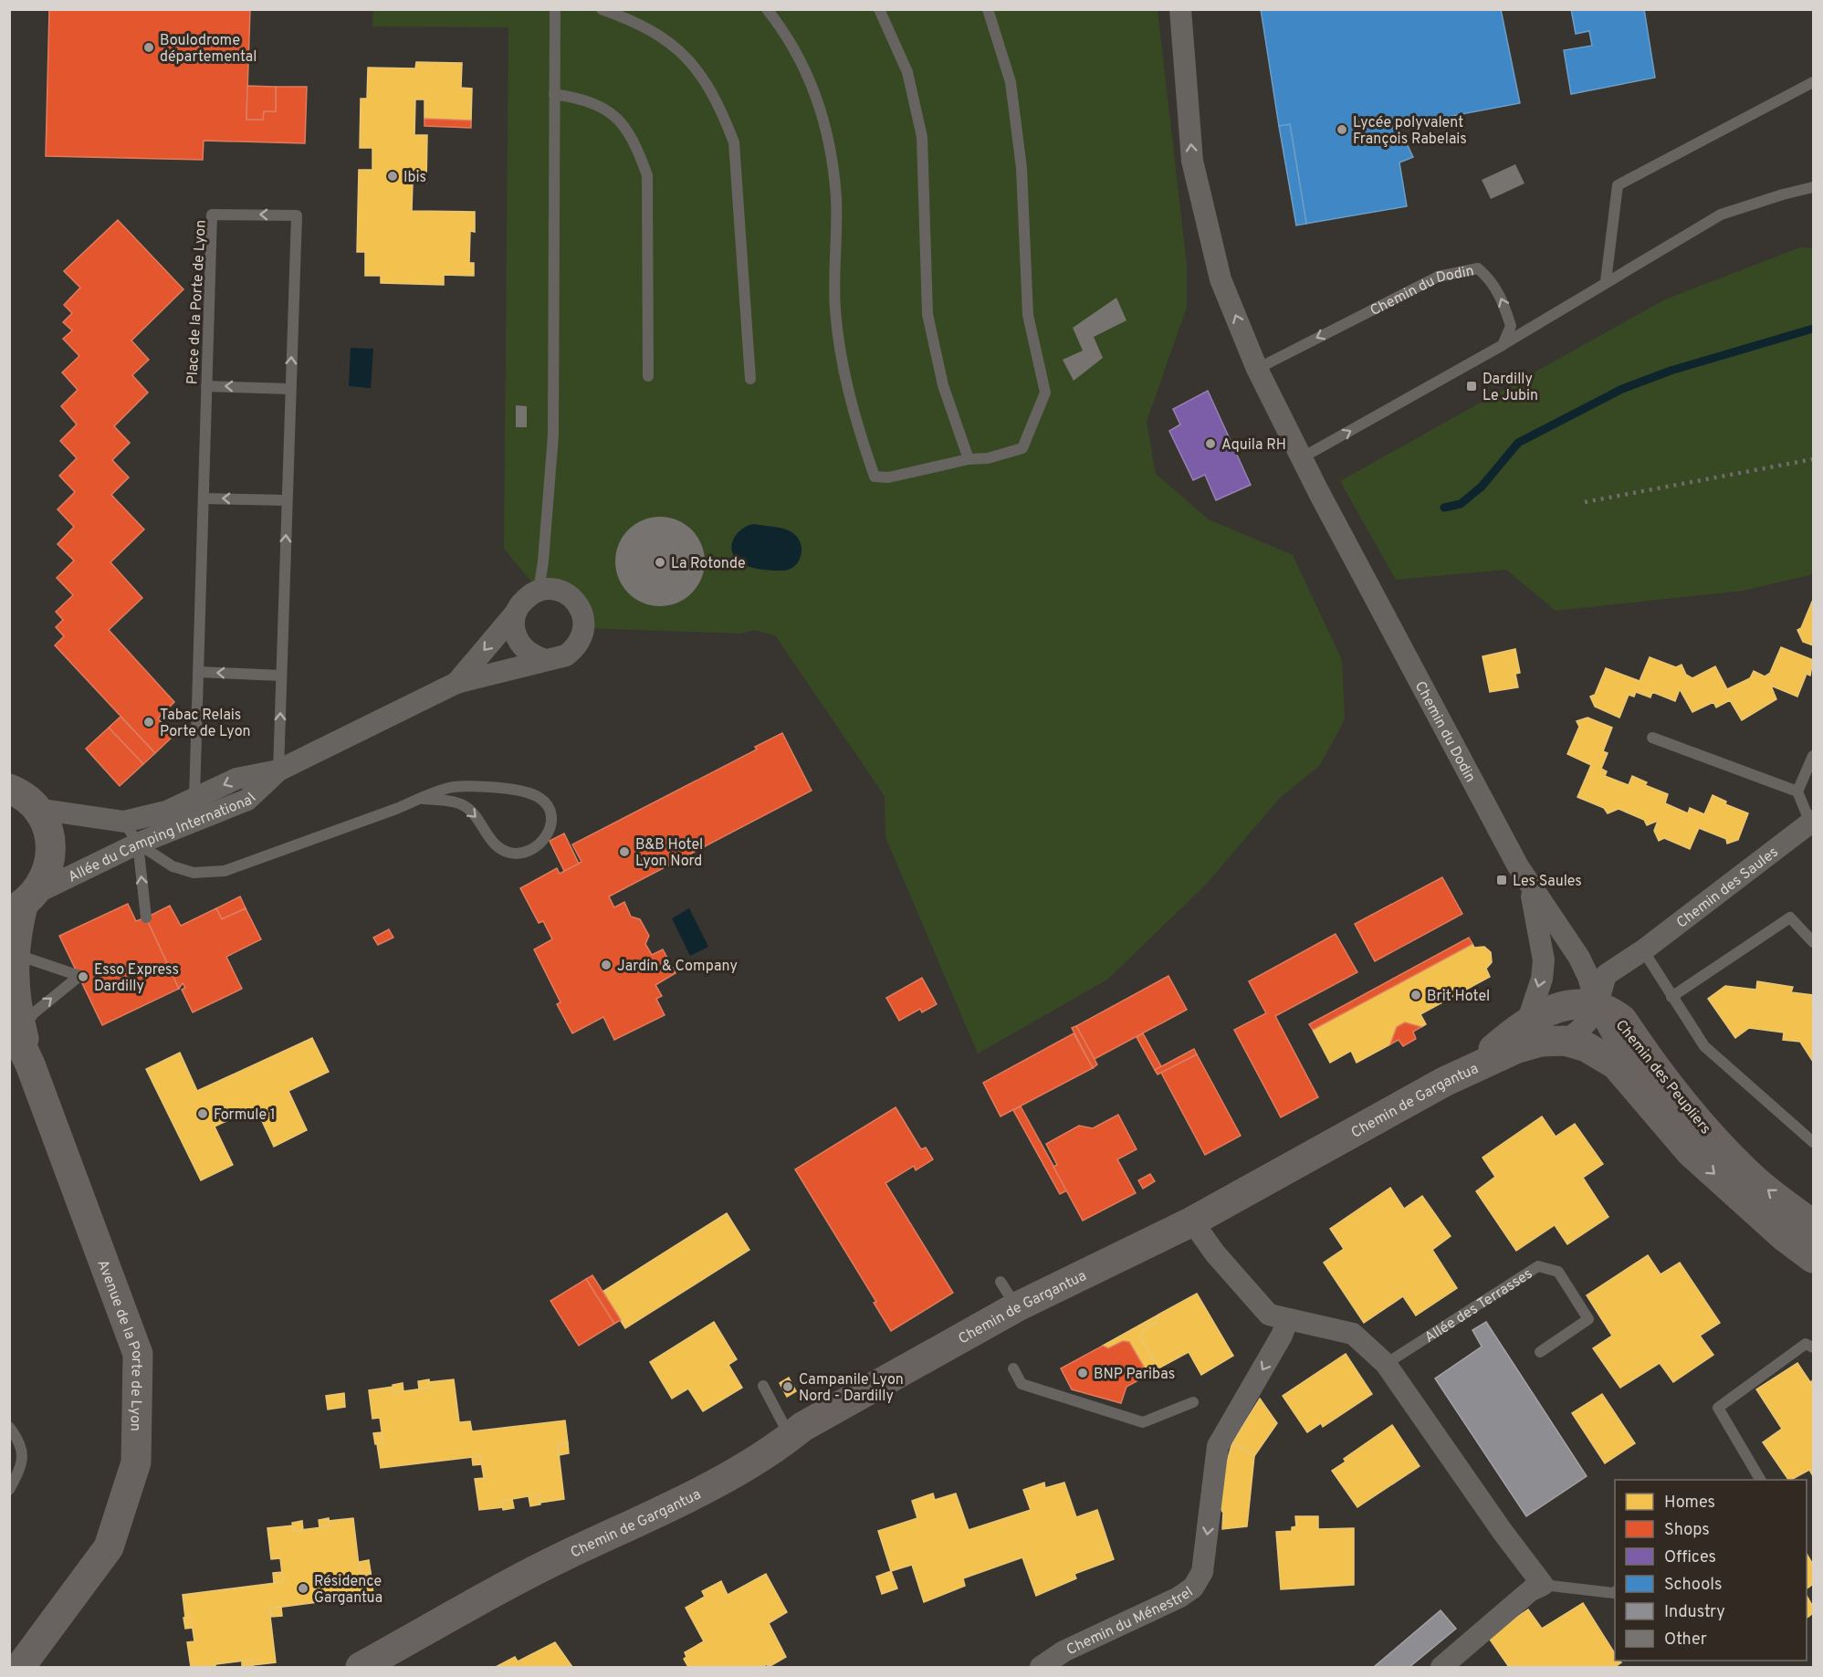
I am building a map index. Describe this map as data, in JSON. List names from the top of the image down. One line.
{"streets":{"street":["Chemin du Dodin","Allée du Camping International","Chemin des Saules","Chemin des Peupliers","Chemin de Gargantua","Avenue de la Porte de Lyon","Chemin du Ménestrel"],"lane":["Place de la Porte de Lyon","Allée des Terrasses"]},"crossings":[["Chemin du Dodin","Chemin des Saules"],["Chemin du Dodin","Chemin des Peupliers"],["Chemin du Dodin","Chemin de Gargantua"],["Place de la Porte de Lyon","Allée du Camping International"],["Allée du Camping International","Avenue de la Porte de Lyon"],["Chemin des Saules","Chemin des Peupliers"],["Chemin des Saules","Chemin de Gargantua"],["Chemin des Peupliers","Chemin de Gargantua"]],"one_way":["Chemin du Ménestrel"],"places":{"other":["Boulodrome départemental","Lycée polyvalent François Rabelais","Ibis","Aquila RH","La Rotonde","Tabac Relais Porte de Lyon","B&B Hotel Lyon Nord","Jardin & Company","Esso Express Dardilly","Brit Hotel","Formule 1","BNP Paribas","Campanile Lyon Nord - Dardilly","Résidence Gargantua"],"transit":["Dardilly Le Jubin","Les Saules"]},"legend":["Homes","Shops","Offices","Schools","Industry","Other"]}
